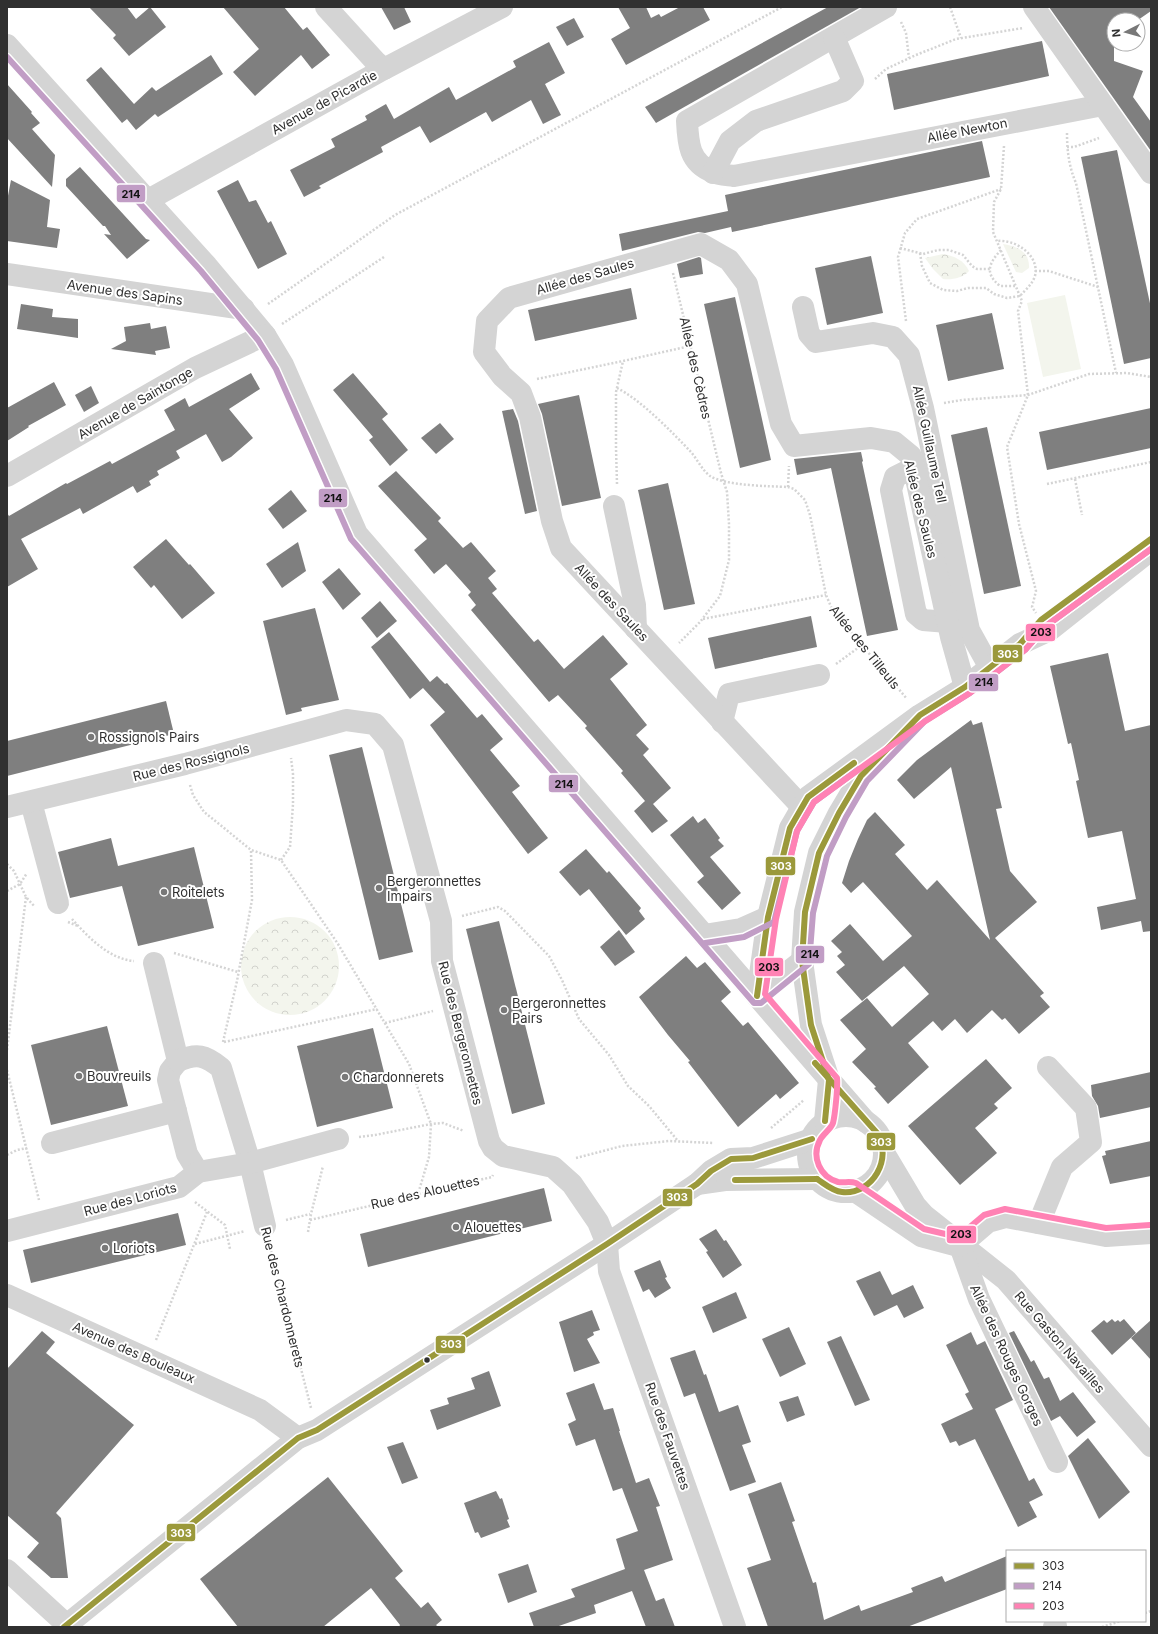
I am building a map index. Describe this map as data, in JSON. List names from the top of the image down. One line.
{"streets":{"street":["Avenue de Picardie","Allée Newton","Allée des Saules","Avenue des Sapins","Avenue de Saintonge","Allée Guillaume Tell","Rue des Rossignols","Rue des Bergeronnettes","Rue des Loriots","Rue des Chardonnerets","Rue Gaston Navailles","Avenue des Bouleaux","Allée des Rouges Gorges","Rue des Fauvettes"],"path":["Allée des Cèdres","Allée des Tilleuls","Rue des Alouettes"]},"crossings":[["Allée des Saules","Allée des Cèdres"],["Avenue des Sapins","Avenue de Saintonge"],["Allée des Cèdres","Allée des Tilleuls"],["Rue des Rossignols","Rue des Bergeronnettes"],["Rue des Bergeronnettes","Rue des Alouettes"],["Rue des Loriots","Rue des Chardonnerets"],["Rue des Chardonnerets","Avenue des Bouleaux"],["Rue Gaston Navailles","Allée des Rouges Gorges"]],"places":["Rossignols Pairs","Bergeronnettes Impairs","Roitelets","Bergeronnettes Pairs","Bouvreuils","Chardonnerets","Alouettes","Loriots"],"lines":["transit line 214","transit line 303","transit line 203"],"legend":["303","214","203"],"north":"left"}
